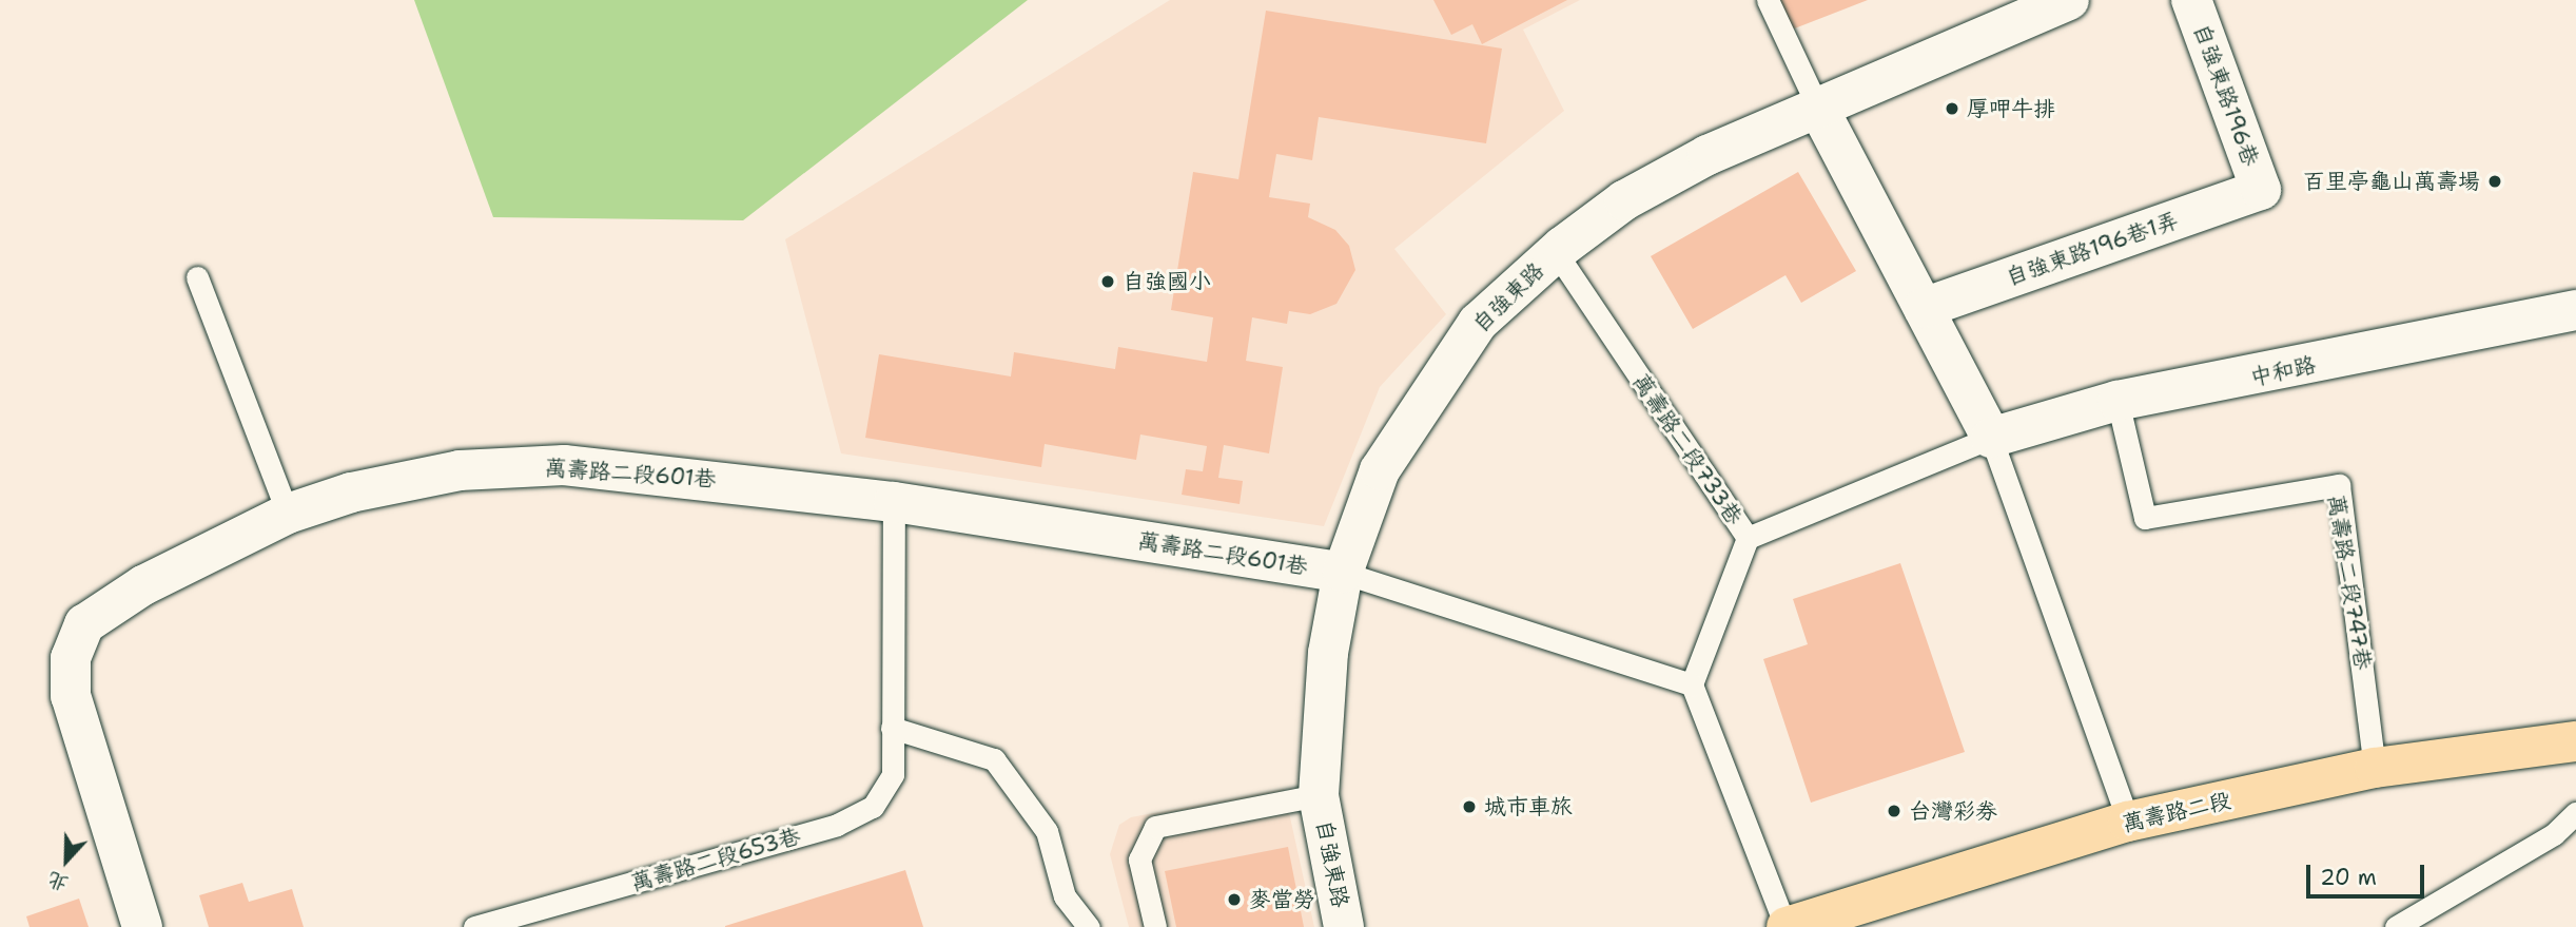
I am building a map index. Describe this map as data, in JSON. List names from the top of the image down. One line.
{"streets":{"main road":["萬壽路二段"],"street":["自強東路196巷","自強東路196巷1弄","自強東路","中和路","萬壽路二段601巷"],"lane":["萬壽路二段733巷","萬壽路二段747巷","萬壽路二段653巷"]},"crossings":[["自強東路196巷","自強東路196巷1弄"],["自強東路","萬壽路二段733巷"],["自強東路","萬壽路二段601巷"],["中和路","萬壽路二段733巷"],["中和路","萬壽路二段747巷"],["萬壽路二段601巷","萬壽路二段653巷"],["萬壽路二段747巷","萬壽路二段"]],"places":["厚呷牛排","百里亭龜山萬壽場","自強國小","城市車旅","台灣彩券","麥當勞"],"scale_bar":"20 m","north":"bottom"}
